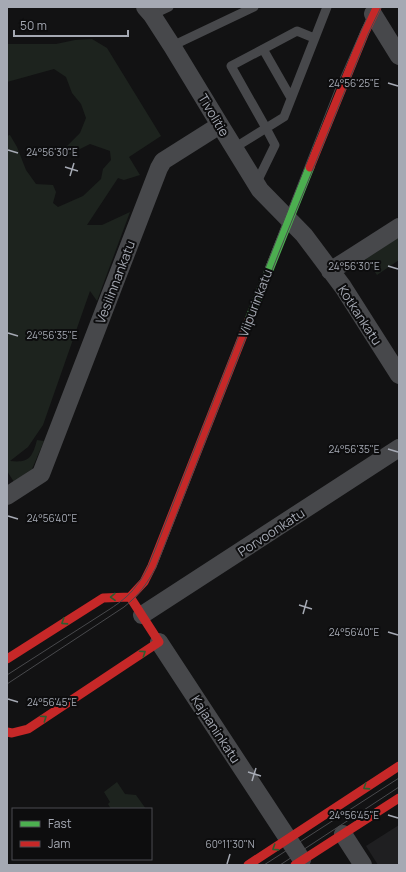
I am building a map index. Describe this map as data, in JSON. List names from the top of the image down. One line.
{"streets":{"street":["Tivolitie","Vesilinnankatu","Viipurinkatu","Kotkankatu","Porvoonkatu","Kajaaninkatu"]},"crossings":[["Tivolitie","Vesilinnankatu"],["Tivolitie","Viipurinkatu"],["Tivolitie","Kotkankatu"],["Viipurinkatu","Kotkankatu"],["Viipurinkatu","Kajaaninkatu"],["Porvoonkatu","Kajaaninkatu"]],"legend":["Fast","Jam"],"scale_bar":"50 m","coordinates":["24°56'25\"E","24°56'30\"E","24°56'35\"E","24°56'40\"E","24°56'45\"E","60°11'30\"N"]}
